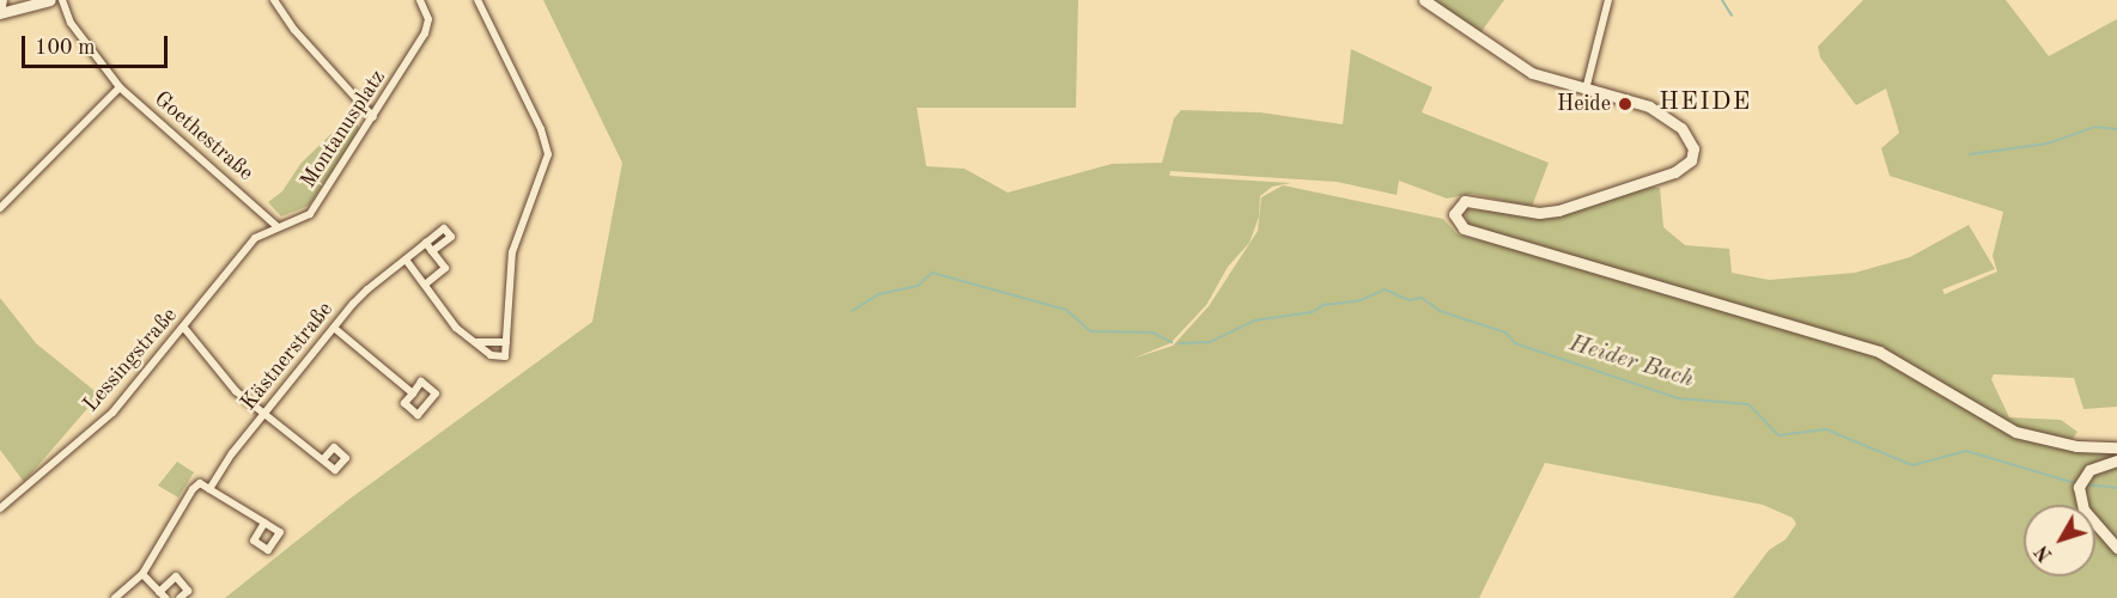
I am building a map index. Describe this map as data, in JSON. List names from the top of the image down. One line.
{"streets":{"street":["Montanusplatz","Goethestraße","Kästnerstraße","Lessingstraße"]},"crossings":[["Montanusplatz","Goethestraße"],["Montanusplatz","Lessingstraße"],["Goethestraße","Lessingstraße"]],"districts":["HEIDE"],"water":["Heider Bach"],"places":["Heide"],"scale_bar":"100 m","north":"bottom left"}
